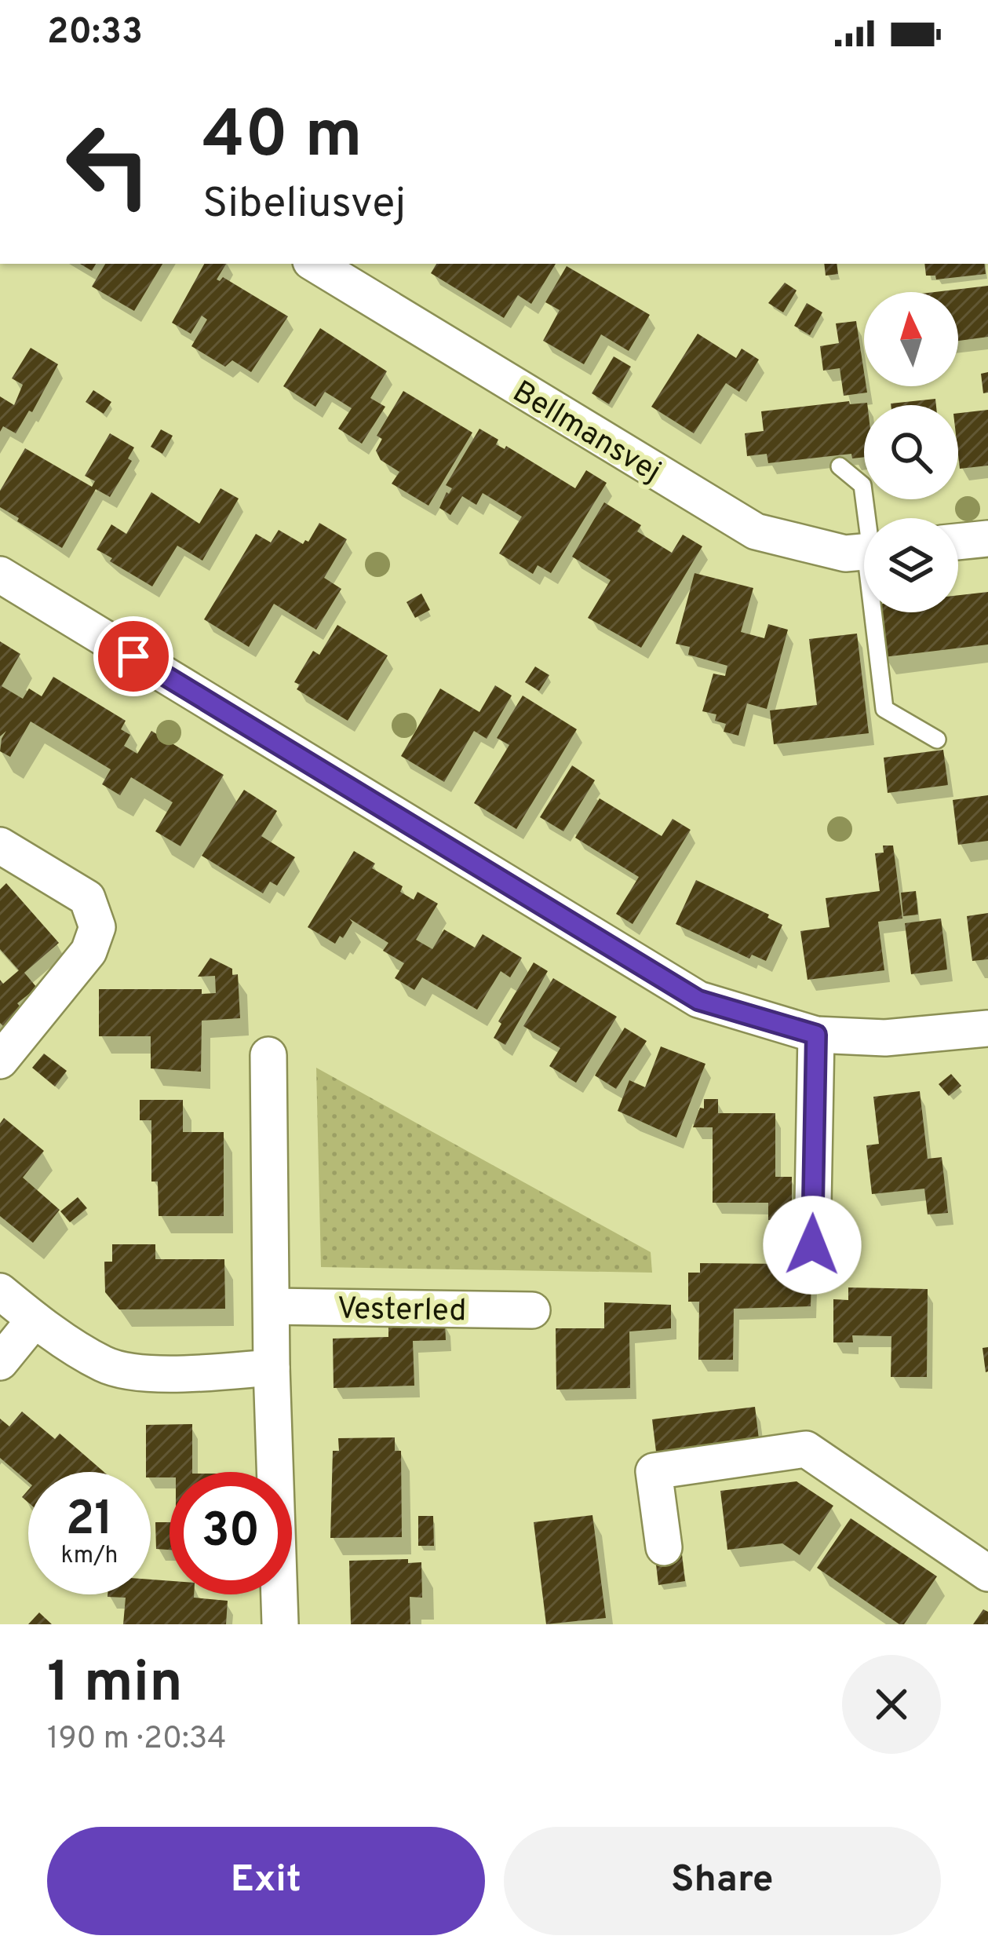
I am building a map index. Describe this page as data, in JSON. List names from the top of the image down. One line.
{"streets":{"street":["Bellmansvej","Vesterled"]},"north":"top","page":{"status":"20:33","turn":["40 m","Sibeliusvej"],"speed":"21 km/h","limit":"30","heading":["1 min","190 m · 20:34"],"buttons":["Exit","Share"]}}
